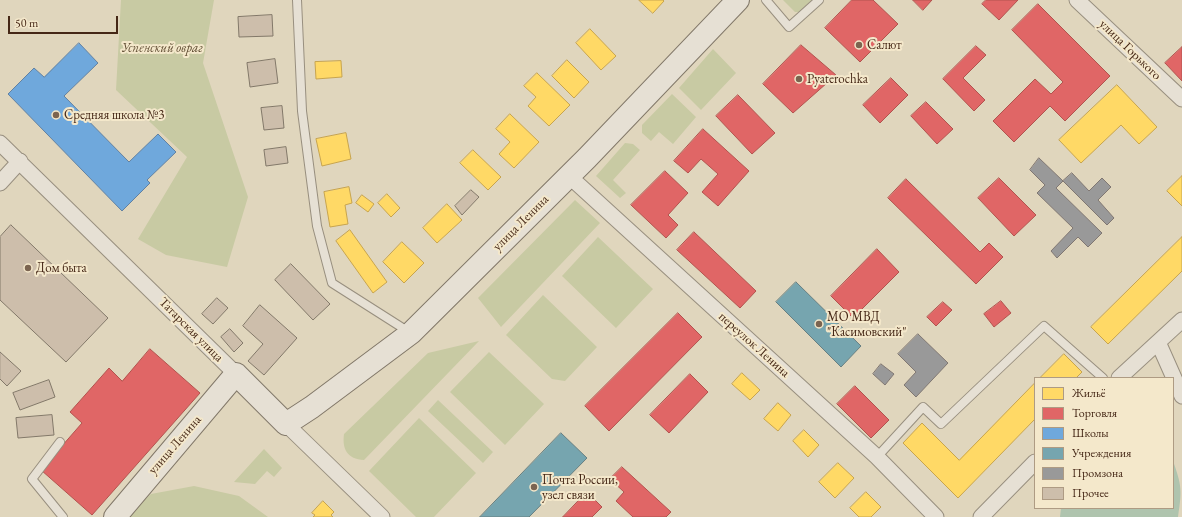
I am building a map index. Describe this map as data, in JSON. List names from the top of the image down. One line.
{"streets":{"street":["улица Горького","улица Ленина","Татарская улица","переулок Ленина"]},"crossings":[["улица Ленина","Татарская улица"],["улица Ленина","переулок Ленина"]],"parks":["Успенский овраг"],"places":["Салют","Pyaterochka","Средняя школа №3","Дом быта","МО МВД \"Касимовский\"","Почта России, узел связи"],"legend":["Жильё","Торговля","Школы","Учреждения","Промзона","Прочее"],"scale_bar":"50 m"}
